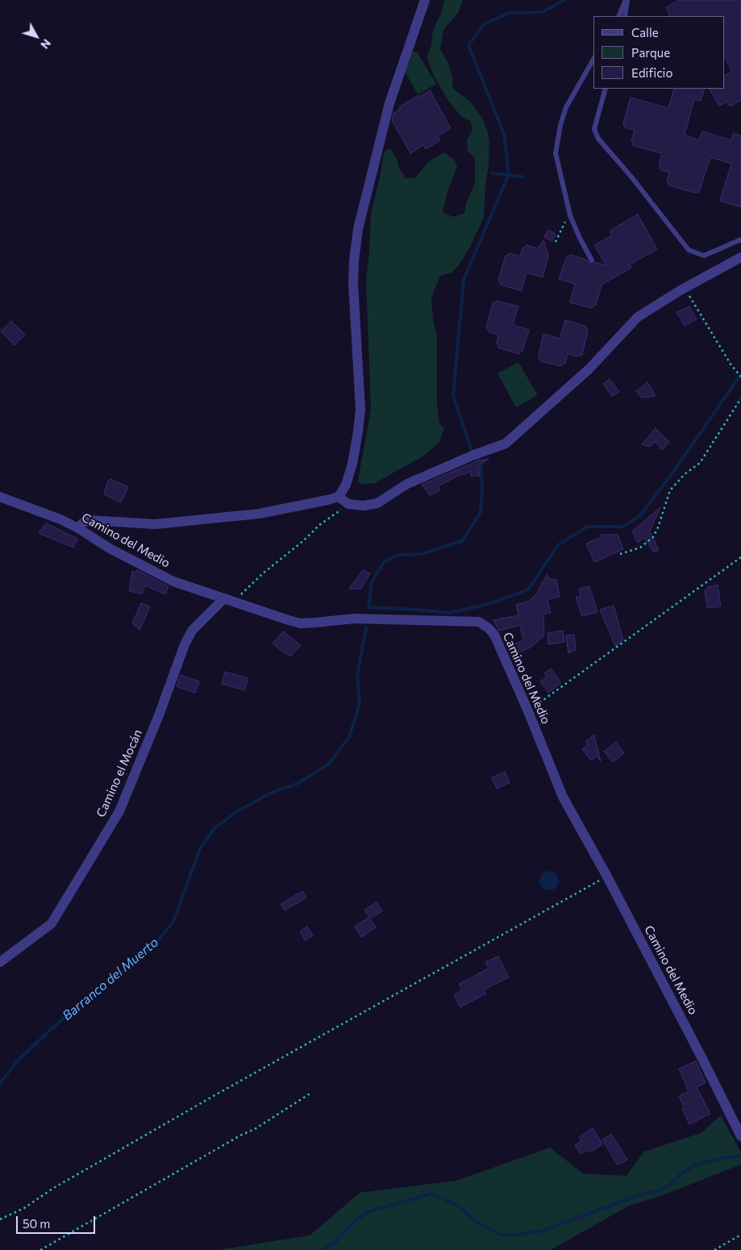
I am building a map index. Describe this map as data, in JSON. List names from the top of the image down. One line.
{"streets":{"street":["Camino del Medio","Camino el Mocán"]},"crossings":[["Camino del Medio","Camino el Mocán"]],"water":["Barranco del Muerto"],"legend":["Calle","Parque","Edificio"],"scale_bar":"50 m","north":"bottom right"}
